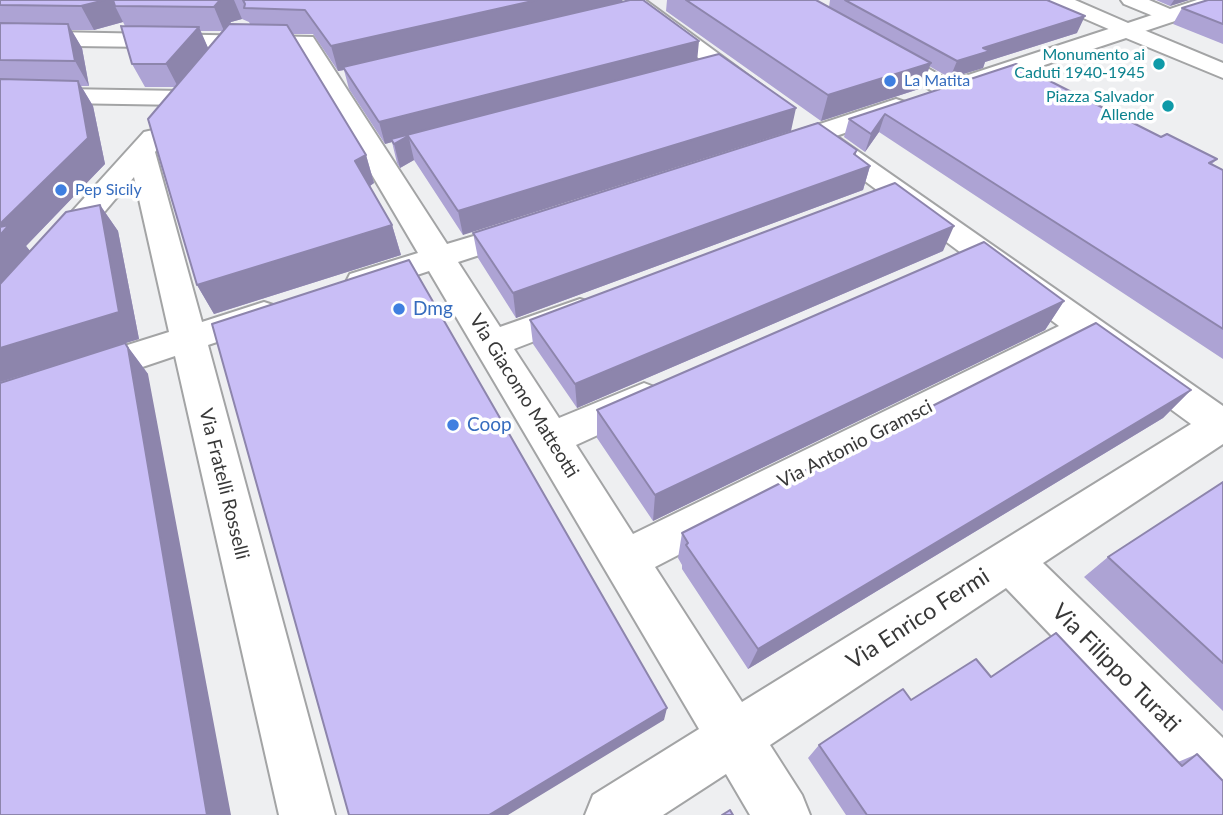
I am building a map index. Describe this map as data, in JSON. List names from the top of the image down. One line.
{"streets":{"street":["Via Giacomo Matteotti","Via Antonio Gramsci","Via Fratelli Rosselli","Via Enrico Fermi","Via Filippo Turati"]},"crossings":[["Via Giacomo Matteotti","Via Antonio Gramsci"],["Via Giacomo Matteotti","Via Enrico Fermi"],["Via Enrico Fermi","Via Filippo Turati"]],"places":["Monumento ai Caduti 1940-1945","La Matita","Piazza Salvador Allende","Pep Sicily","Dmg","Coop"]}
